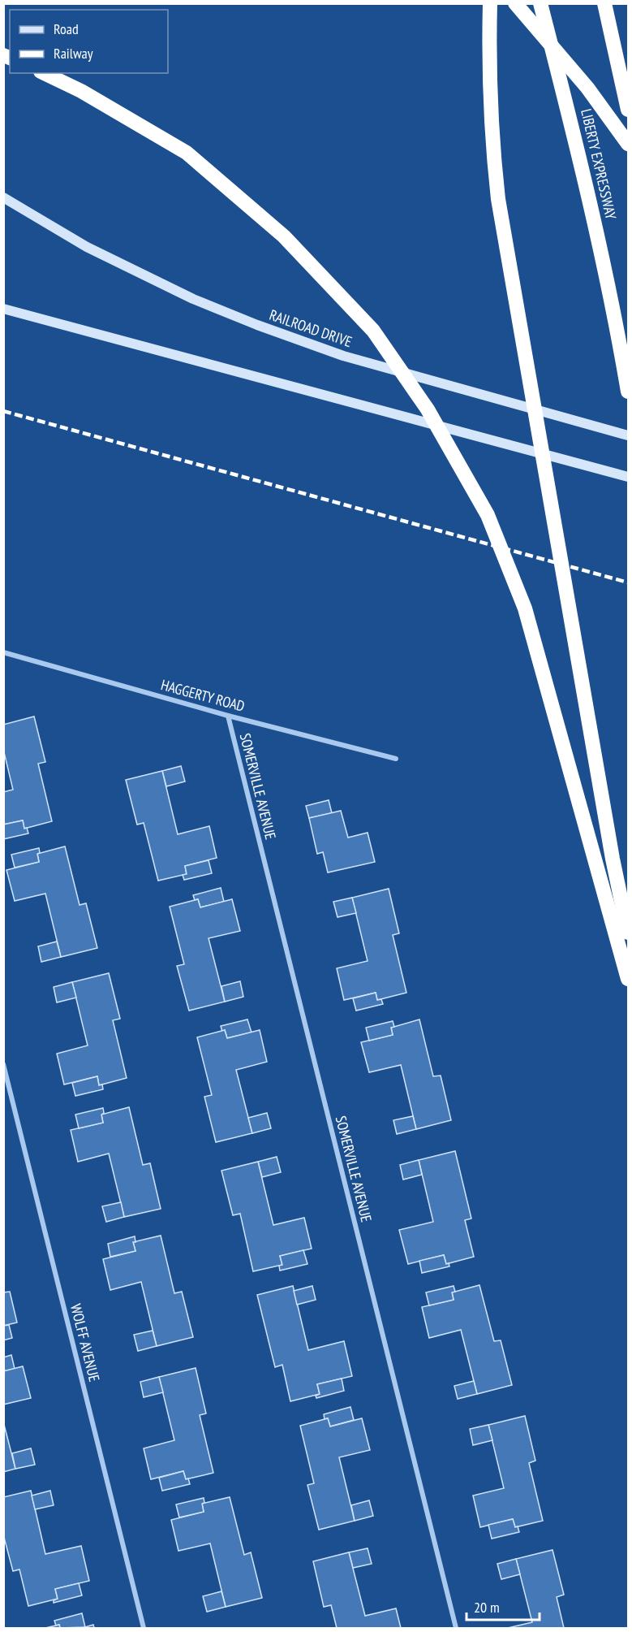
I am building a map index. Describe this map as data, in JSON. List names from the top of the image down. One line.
{"streets":{"highway":["LIBERTY EXPRESSWAY"],"main road":["RAILROAD DRIVE"],"street":["HAGGERTY ROAD","SOMERVILLE AVENUE","WOLFF AVENUE"]},"crossings":[["HAGGERTY ROAD","SOMERVILLE AVENUE"]],"legend":["Road","Railway"],"scale_bar":"20 m"}
